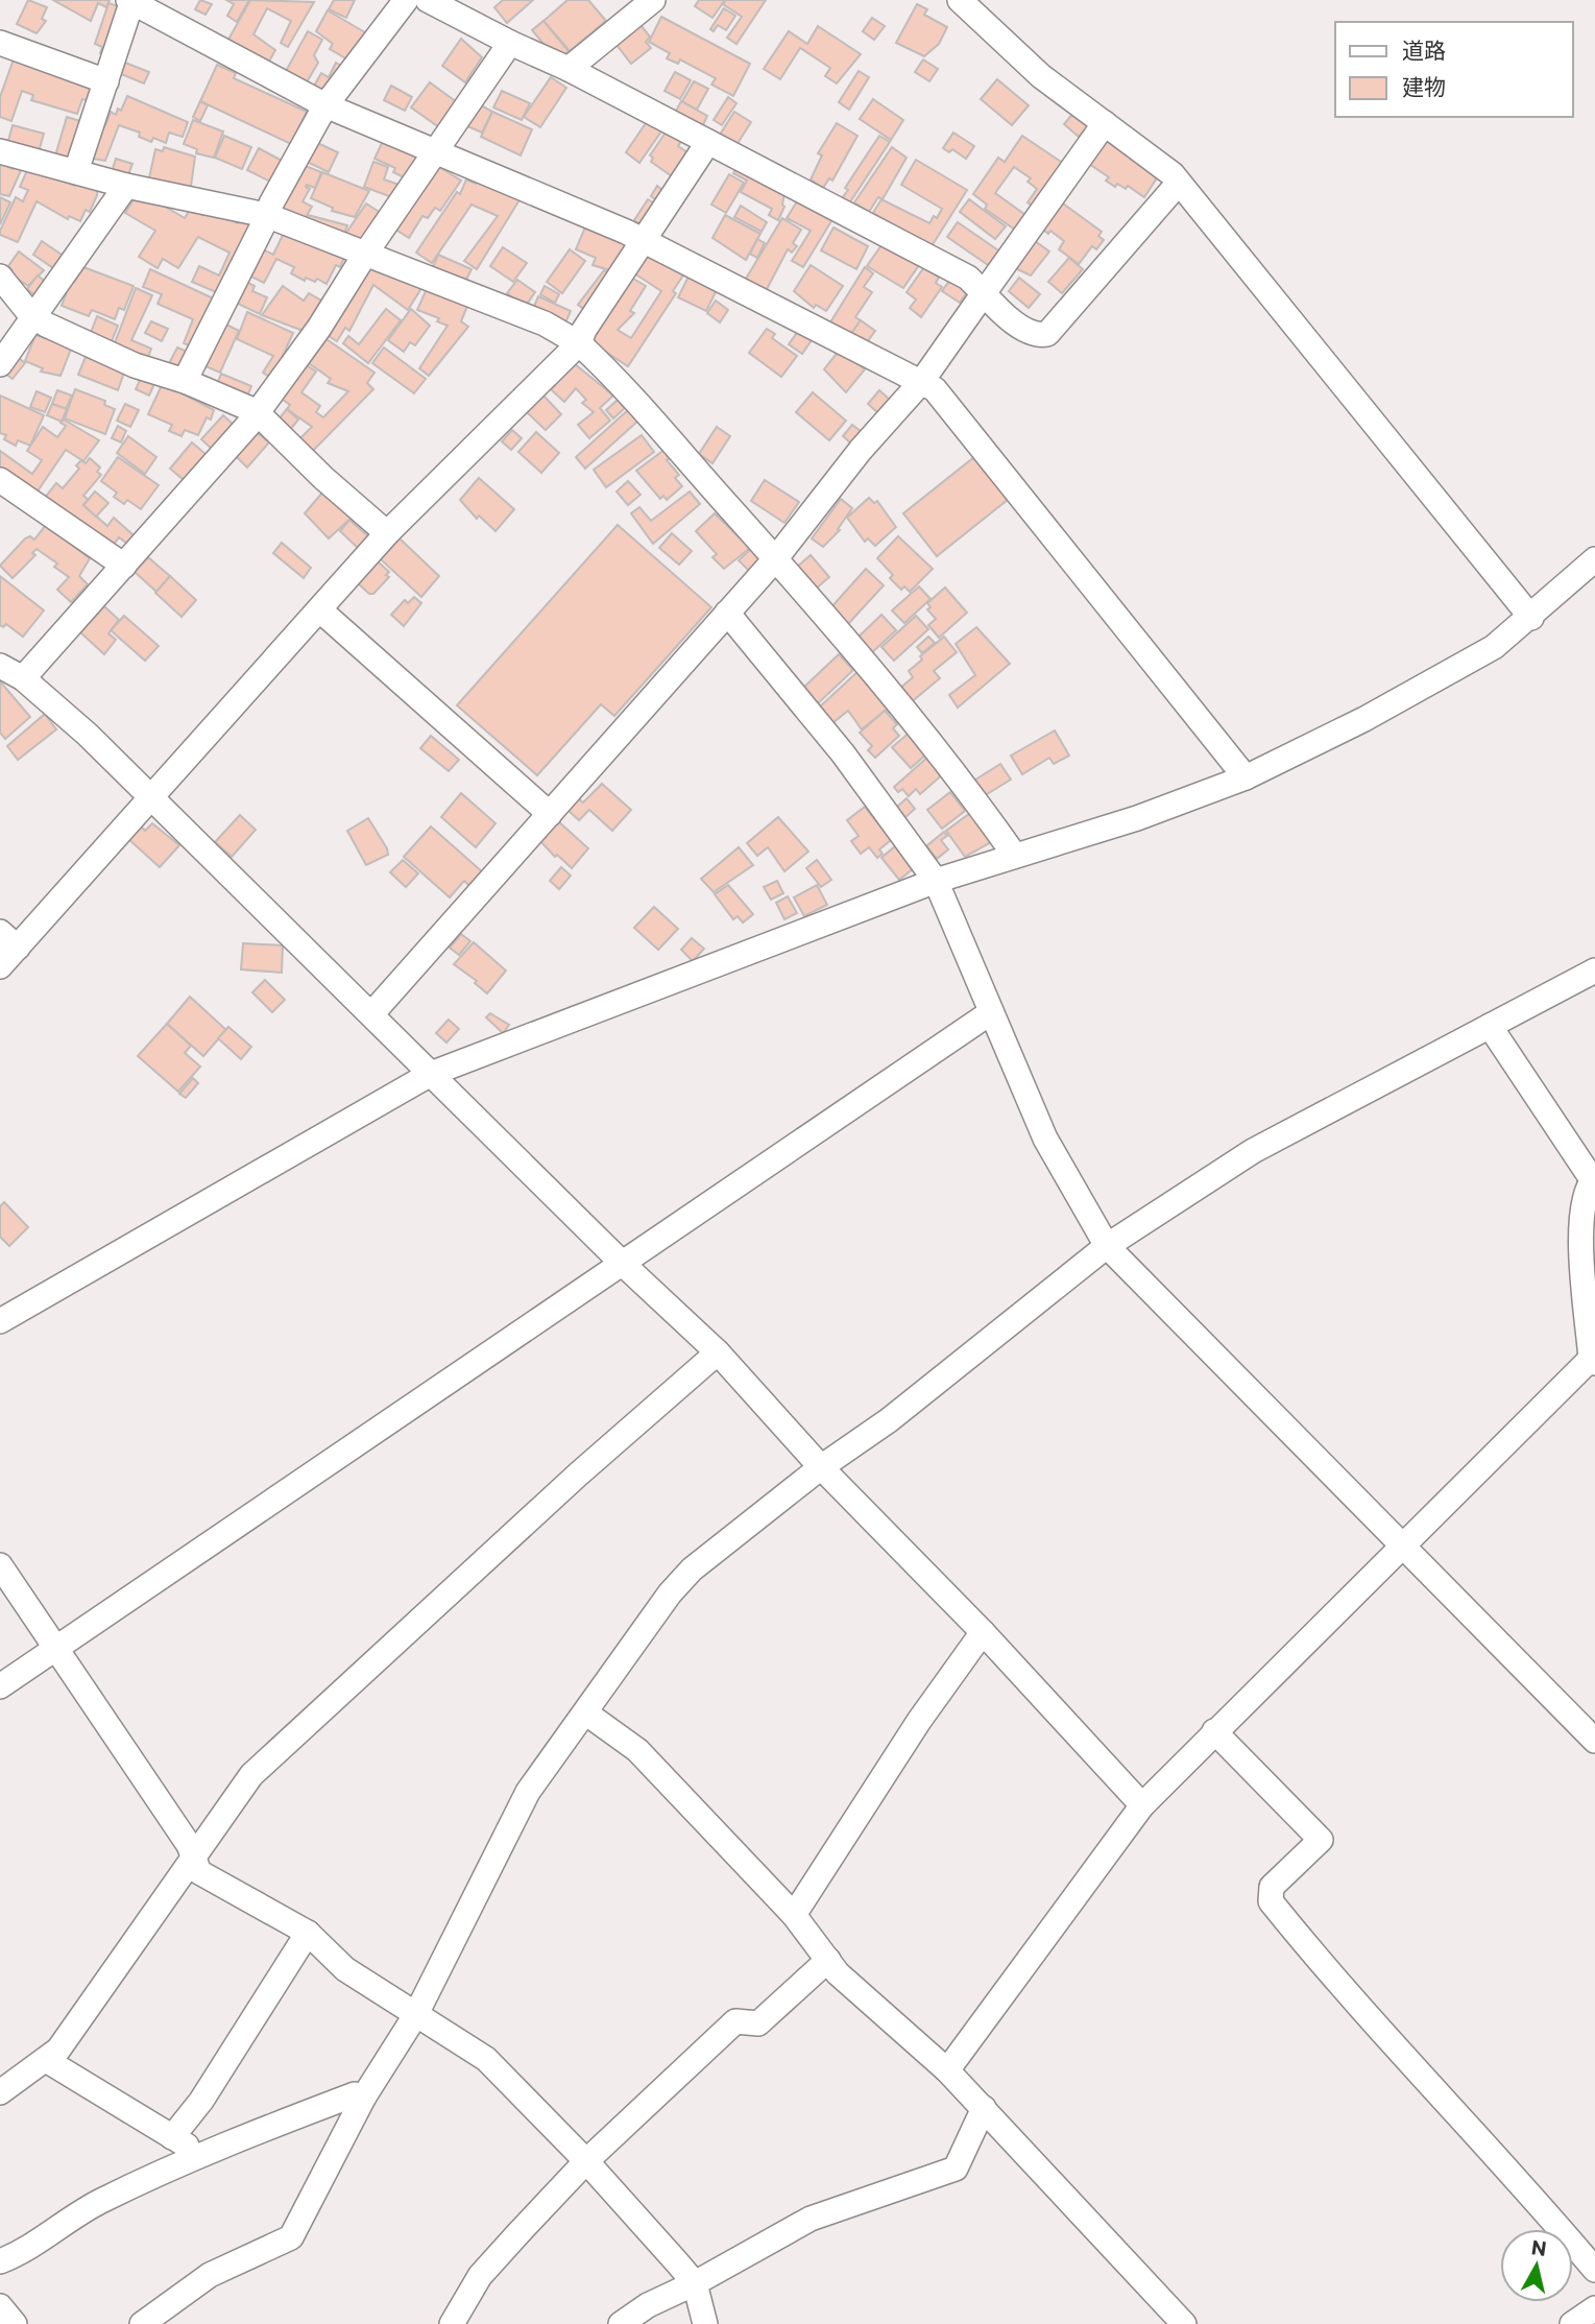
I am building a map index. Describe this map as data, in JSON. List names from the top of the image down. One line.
{"legend":["道路","建物"],"north":"top"}
